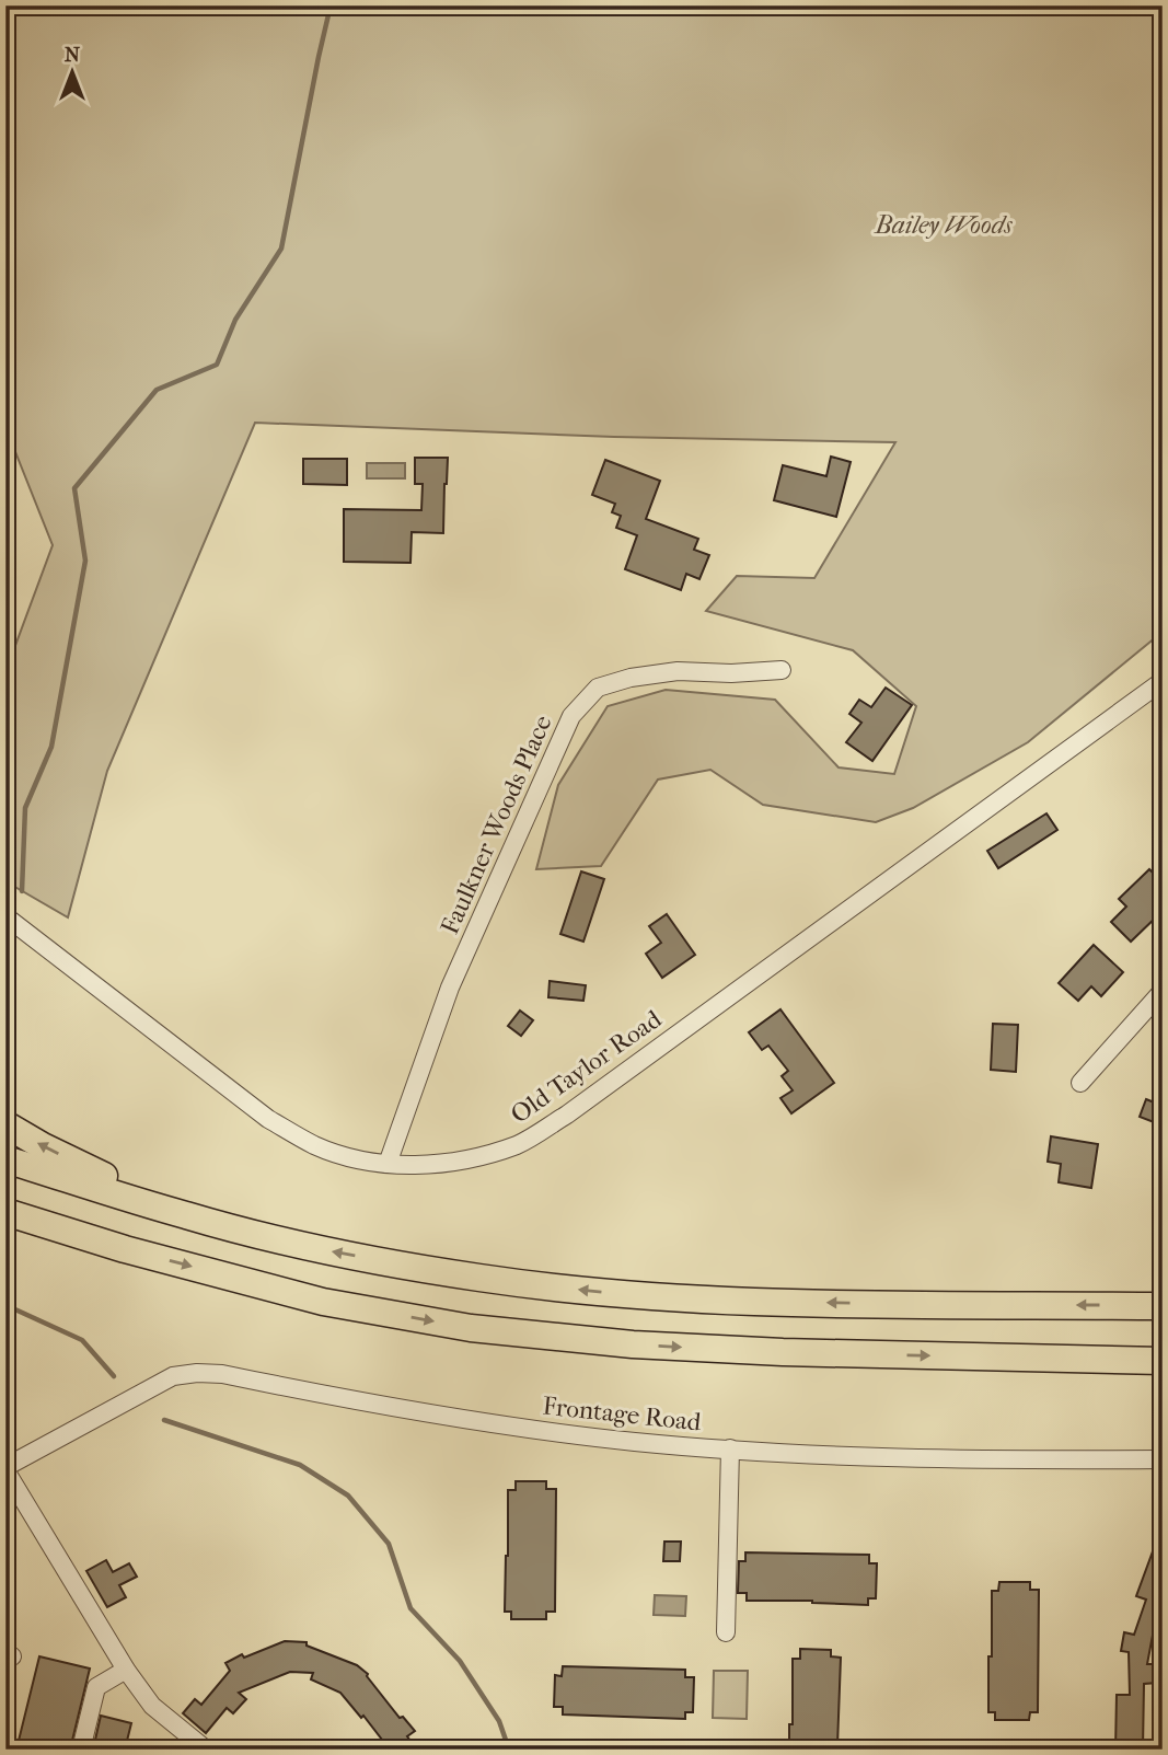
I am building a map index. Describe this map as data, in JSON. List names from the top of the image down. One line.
{"streets":{"street":["Faulkner Woods Place","Old Taylor Road","Frontage Road"]},"crossings":[["Faulkner Woods Place","Old Taylor Road"]],"parks":["Bailey Woods"],"north":"top"}
